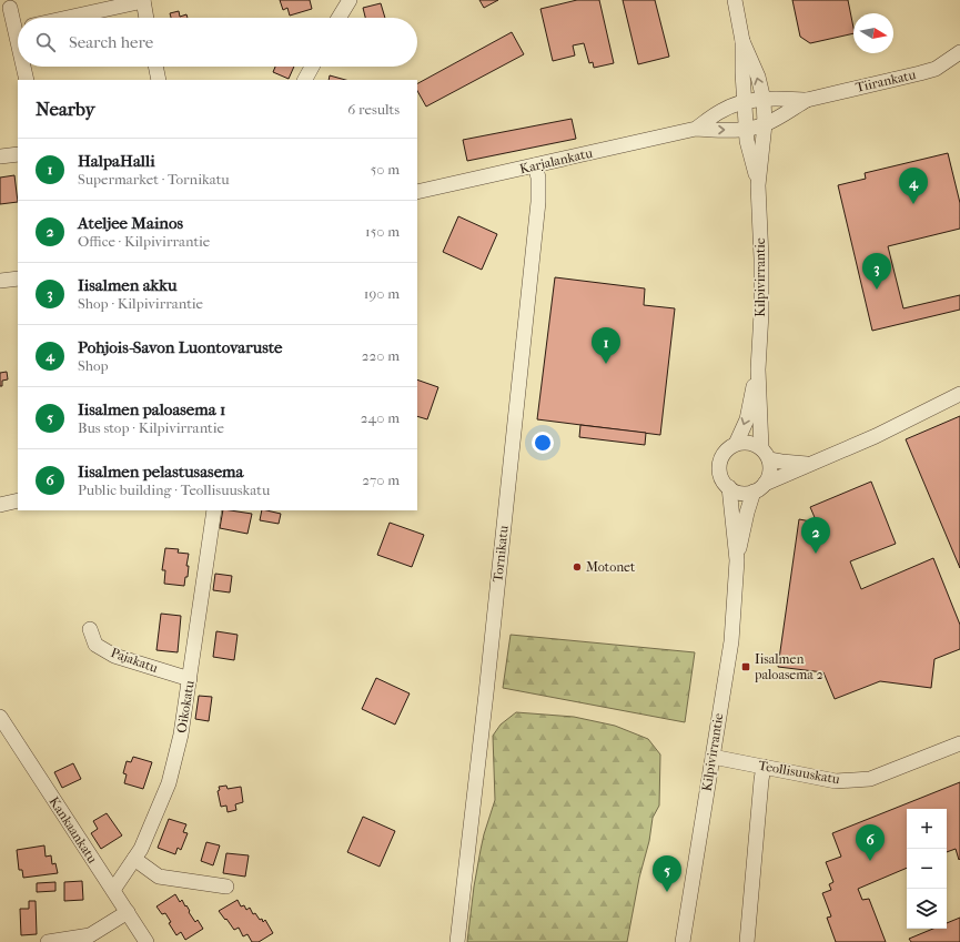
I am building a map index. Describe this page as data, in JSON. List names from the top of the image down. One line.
{"streets":{"street":["Tiirankatu","Karjalankatu","Kilpivirrantie","Tornikatu","Pajakatu","Oikokatu","Teollisuuskatu","Kankaankatu"]},"crossings":[["Tiirankatu","Karjalankatu"],["Tiirankatu","Kilpivirrantie"],["Karjalankatu","Kilpivirrantie"],["Karjalankatu","Tornikatu"],["Kilpivirrantie","Teollisuuskatu"],["Pajakatu","Oikokatu"],["Oikokatu","Kankaankatu"]],"places":{"other":["Motonet"],"transit":["Iisalmen paloasema 2"]},"north":"right","page":{"search":"Search here","heading":["Nearby","6 results"],"list":[{"mark":"1","name":"HalpaHalli","note":"Supermarket · Tornikatu","value":"50 m"},{"mark":"2","name":"Ateljee Mainos","note":"Office · Kilpivirrantie","value":"150 m"},{"mark":"3","name":"Iisalmen akku","note":"Shop · Kilpivirrantie","value":"190 m"},{"mark":"4","name":"Pohjois-Savon Luontovaruste","note":"Shop","value":"220 m"},{"mark":"5","name":"Iisalmen paloasema 1","note":"Bus stop · Kilpivirrantie","value":"240 m"},{"mark":"6","name":"Iisalmen pelastusasema","note":"Public building · Teollisuuskatu","value":"270 m"}],"pins":["4","3","1","2","6","5"],"map_buttons":["+","−"]}}
